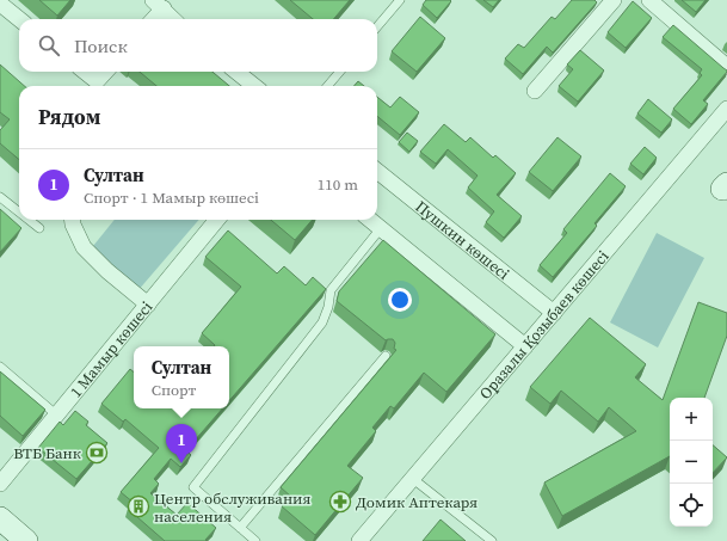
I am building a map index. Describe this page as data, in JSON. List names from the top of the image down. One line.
{"streets":{"street":["Пушкин көшесі","Оразалы Қозыбаев көшесі","1 Мамыр көшесі"]},"crossings":[["Пушкин көшесі","Оразалы Қозыбаев көшесі"]],"places":{"bank":["ВТБ Банк"],"pharmacy":["Домик Аптекаря"],"building":["Центр обслуживания населения"]},"page":{"search":"Поиск","heading":"Рядом","list":[{"mark":"1","name":"Султан","note":"Спорт · 1 Мамыр көшесі","value":"110 m"}],"popup":["Султан","Спорт"],"map_buttons":["+","−"],"pins":"1"}}
